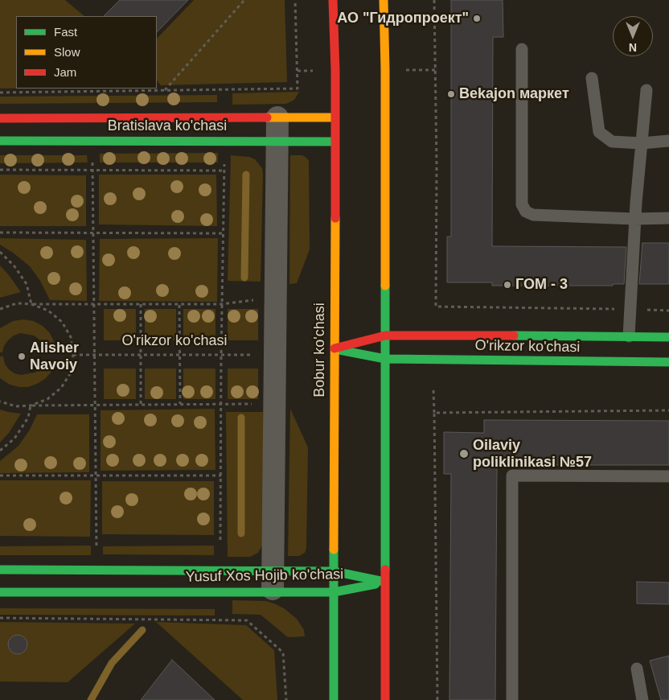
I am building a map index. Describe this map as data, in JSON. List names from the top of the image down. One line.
{"streets":{"main road":["Bratislava ko'chasi","O'rikzor ko'chasi","Bobur ko'chasi","Yusuf Xos Hojib ko'chasi"]},"crossings":[["Bratislava ko'chasi","Bobur ko'chasi"],["O'rikzor ko'chasi","Bobur ko'chasi"],["Bobur ko'chasi","Yusuf Xos Hojib ko'chasi"]],"places":["АО \"Гидропроект\"","Bekajon маркет","ГОМ - 3","Alisher Navoiy","Oilaviy poliklinikasi №57"],"legend":["Fast","Slow","Jam"],"north":"bottom"}
